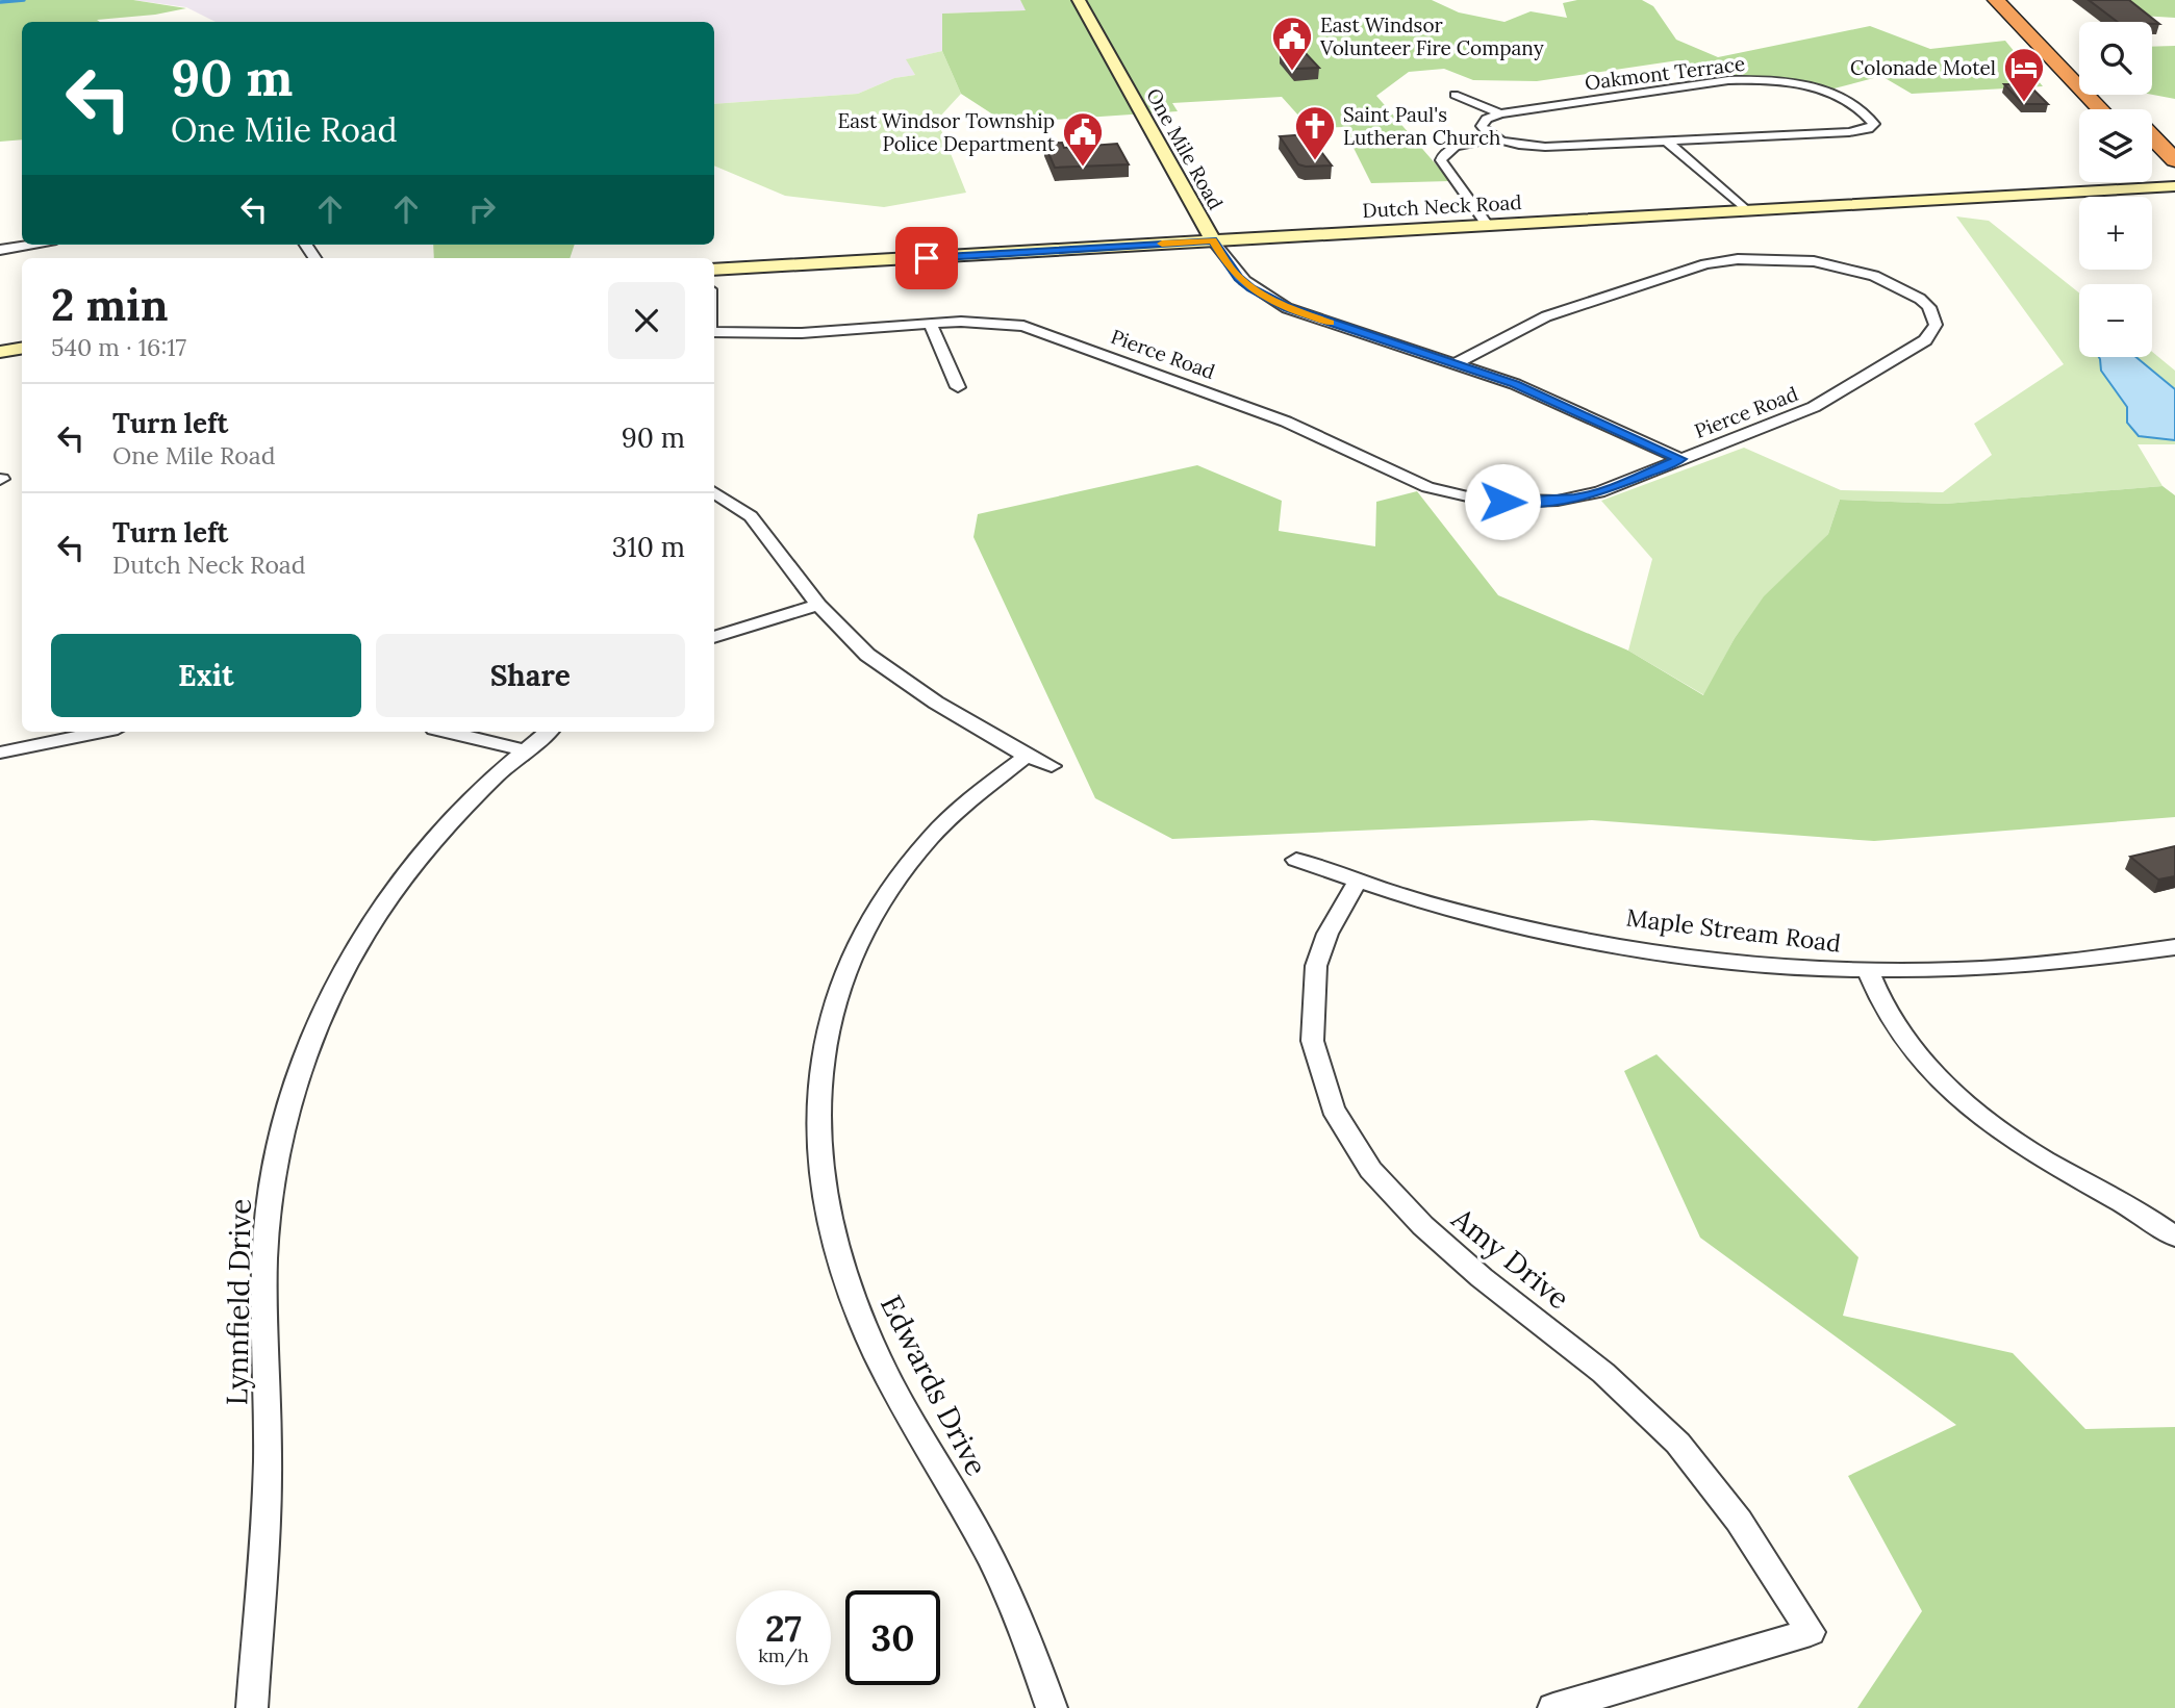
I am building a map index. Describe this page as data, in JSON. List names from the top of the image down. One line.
{"streets":{"street":["Oakmont Terrace","One Mile Road","Dutch Neck Road","Pierce Road","Maple Stream Road","Amy Drive","Lynnfield Drive","Edwards Drive"]},"crossings":[["Oakmont Terrace","Dutch Neck Road"],["One Mile Road","Dutch Neck Road"],["One Mile Road","Pierce Road"],["Maple Stream Road","Amy Drive"]],"places":{"public building":["East Windsor Volunteer Fire Company","East Windsor Township Police Department"],"hotel":["Colonade Motel"],"church":["Saint Paul's Lutheran Church"]},"page":{"map_buttons":["+","−"],"turn":["90 m","One Mile Road"],"heading":["2 min","540 m · 16:17"],"list":[{"name":"Turn left","note":"One Mile Road","value":"90 m"},{"name":"Turn left","note":"Dutch Neck Road","value":"310 m"}],"buttons":["Exit","Share"],"speed":"27 km/h","limit":"30"}}
